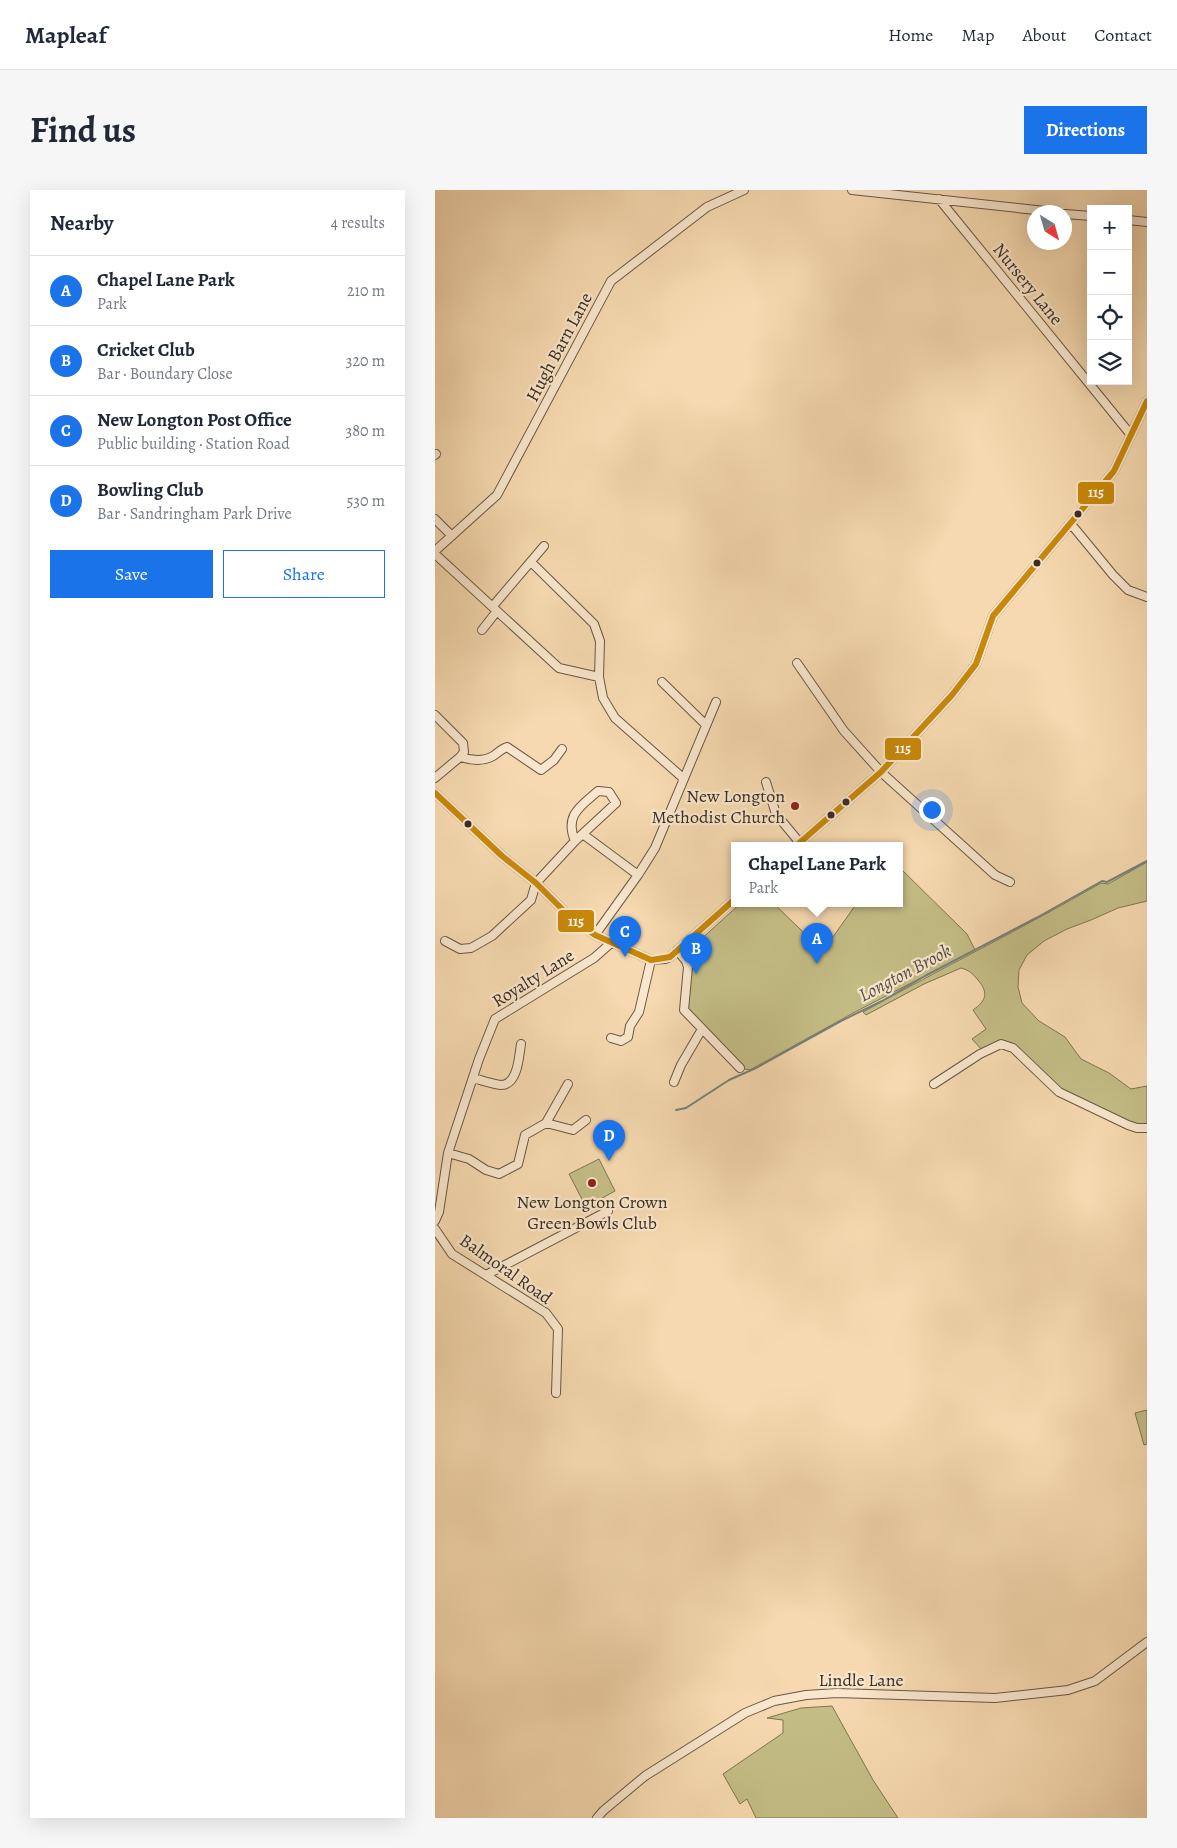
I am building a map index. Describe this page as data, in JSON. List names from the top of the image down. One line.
{"streets":{"street":["Nursery Lane","Hugh Barn Lane","Royalty Lane","Balmoral Road","Lindle Lane"]},"water":["Longton Brook"],"places":["New Longton Methodist Church","New Longton Crown Green Bowls Club"],"lines":["transit line 115"],"north":"bottom right","page":{"header":"Mapleaf","nav":["Home","Map","About","Contact"],"title":"Find us","buttons":["Directions",["Save","Share"]],"heading":["Nearby","4 results"],"map_buttons":["+","−"],"list":[{"mark":"A","name":"Chapel Lane Park","note":"Park","value":"210 m"},{"mark":"B","name":"Cricket Club","note":"Bar · Boundary Close","value":"320 m"},{"mark":"C","name":"New Longton Post Office","note":"Public building · Station Road","value":"380 m"},{"mark":"D","name":"Bowling Club","note":"Bar · Sandringham Park Drive","value":"530 m"}],"popup":["Chapel Lane Park","Park"],"pins":["C","A","B","D"]}}
